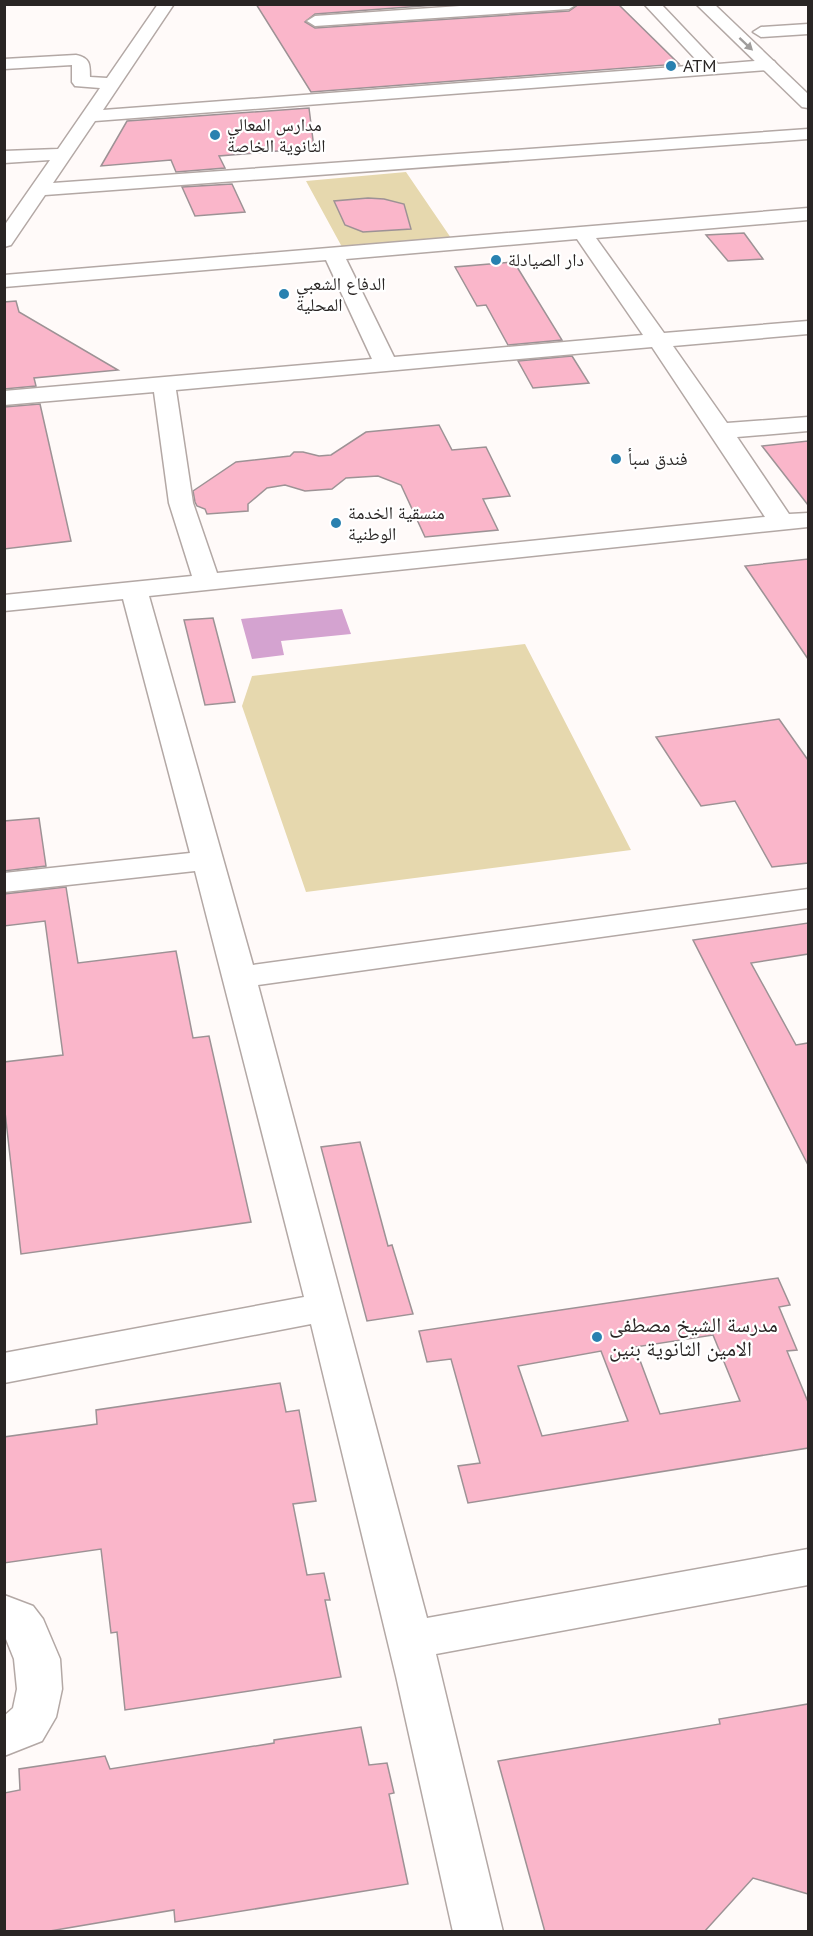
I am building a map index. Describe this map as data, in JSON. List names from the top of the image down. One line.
{"places":["ATM","مدارس المعالي الثانوية الخاصة","دار الصيادلة","الدفاع الشعبي المحلية","فندق سبأ","منسقية الخدمة الوطنية","مدرسة الشيخ مصطفى الامين الثانوية بنين"]}
